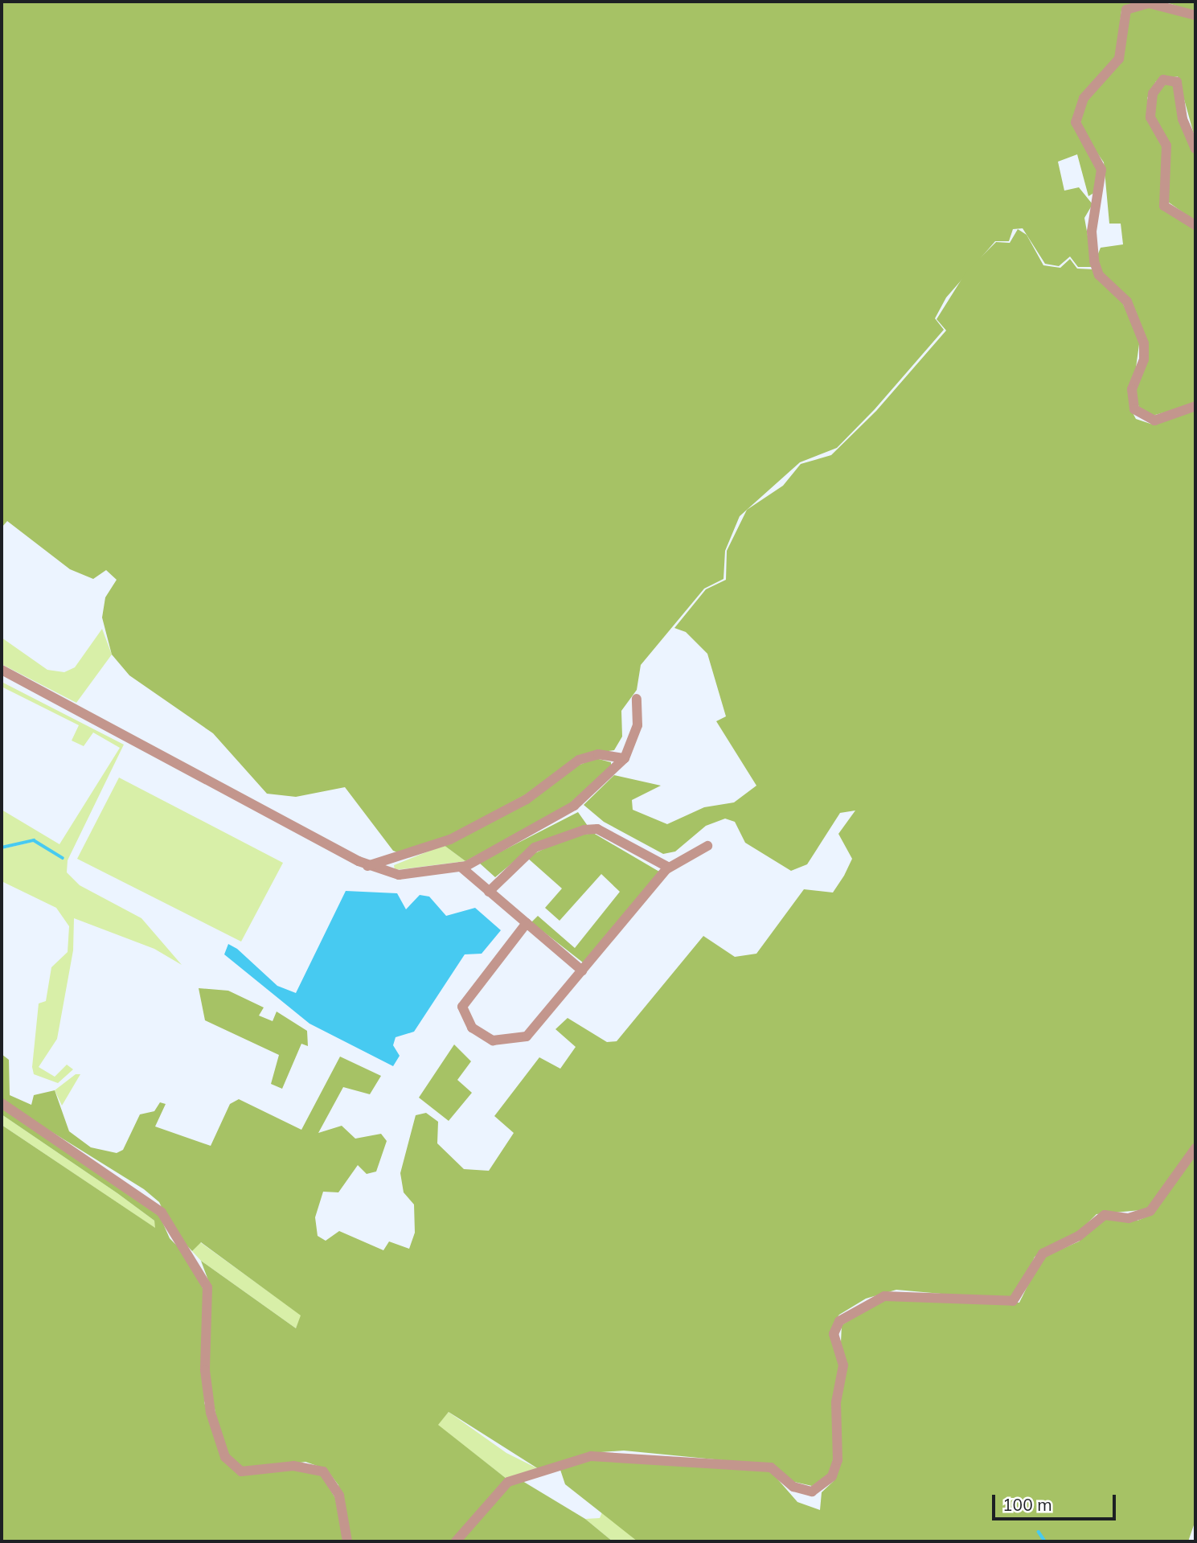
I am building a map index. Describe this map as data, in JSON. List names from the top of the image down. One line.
{"scale_bar":"100 m"}
